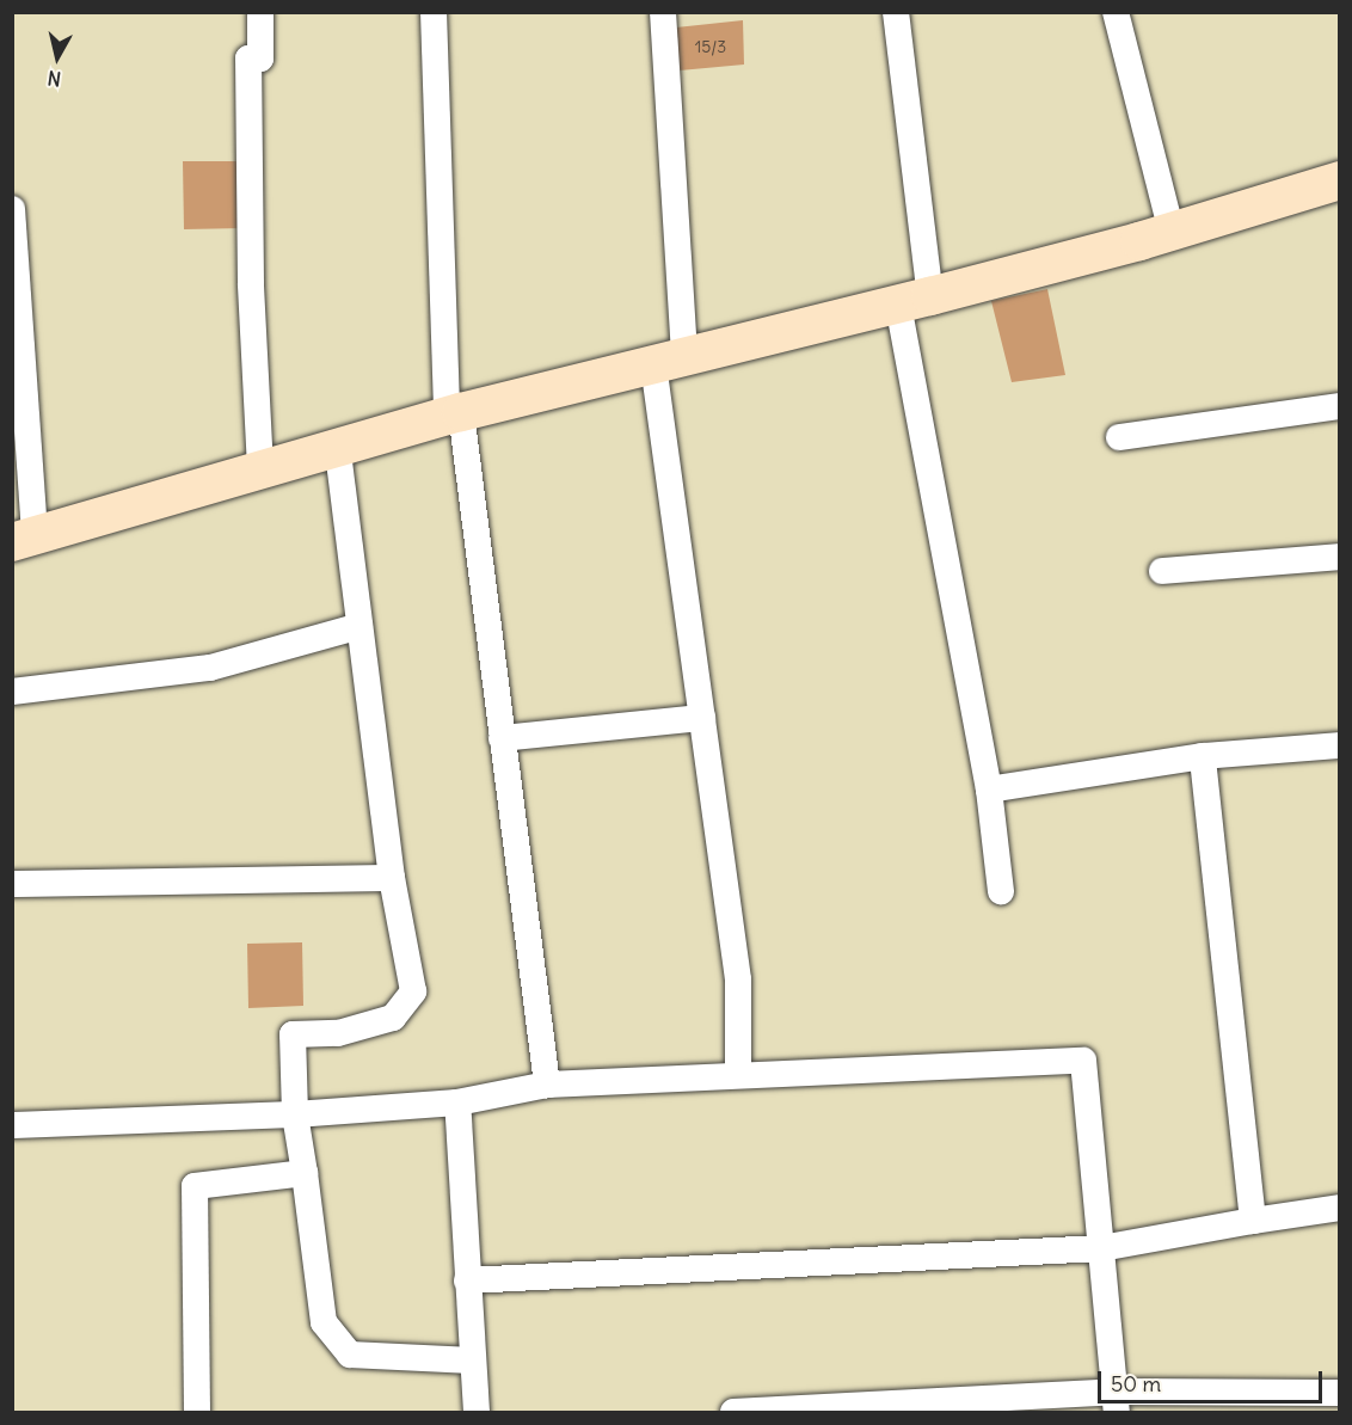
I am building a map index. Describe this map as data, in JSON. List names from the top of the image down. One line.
{"house_numbers":["15/3"],"scale_bar":"50 m","north":"bottom"}
